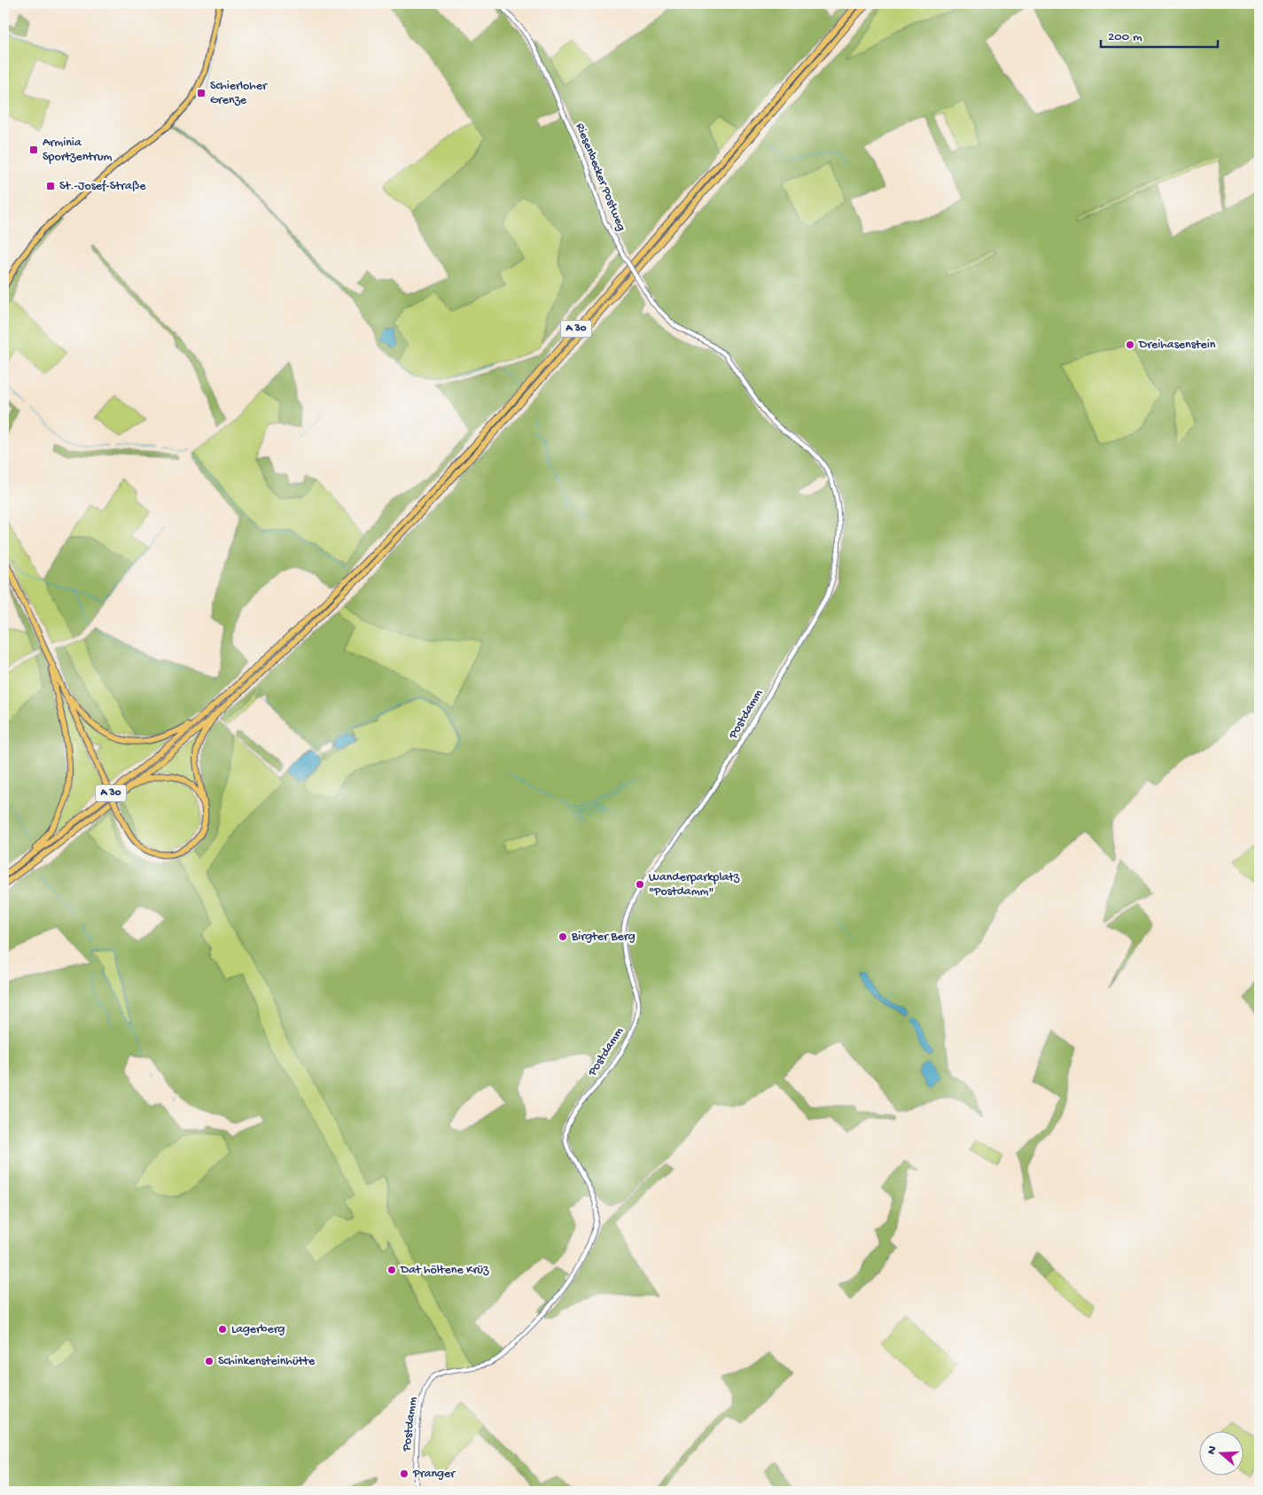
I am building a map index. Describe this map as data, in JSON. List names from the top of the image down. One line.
{"streets":{"highway":["A 30"],"street":["Riesenbecker Postweg","Postdamm"]},"crossings":[["Riesenbecker Postweg","Postdamm"]],"places":{"transit":["Schierloher Grenze","Arminia Sportzentrum","St.-Josef-Straße"],"other":["Dreihasenstein","Wanderparkplatz \"Postdamm\"","Birgter Berg","Dat höltene Krüz","Lagerberg","Schinkensteinhütte","Pranger"]},"scale_bar":"200 m","north":"left"}
